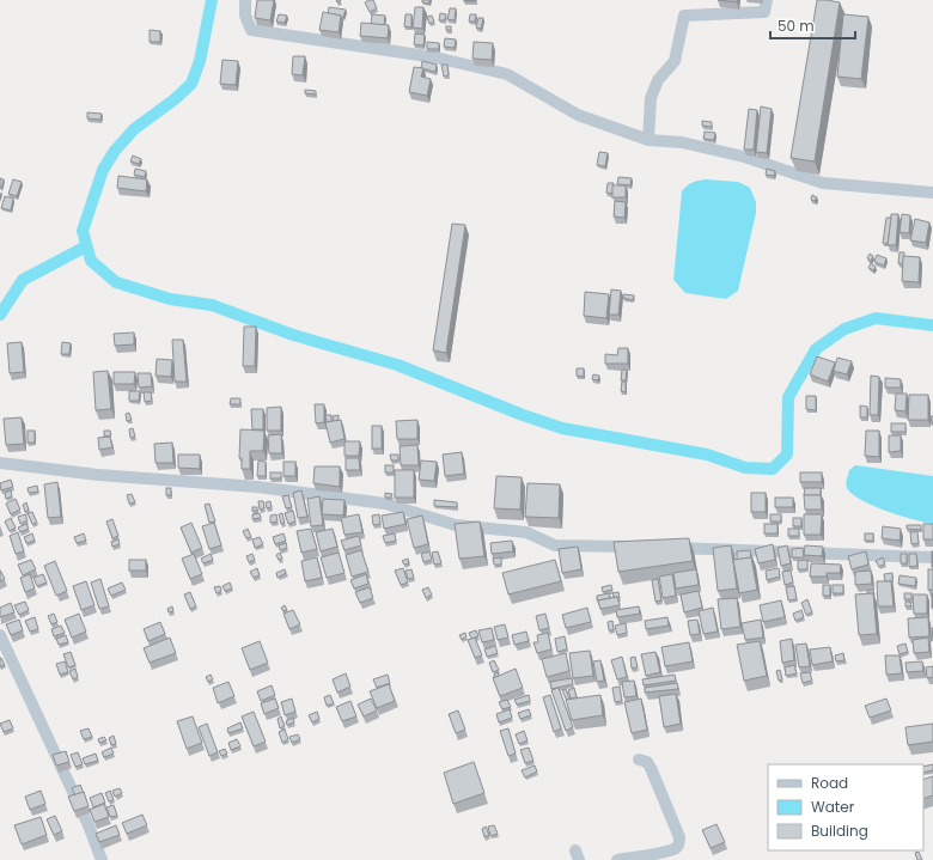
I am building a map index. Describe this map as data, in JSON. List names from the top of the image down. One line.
{"legend":["Road","Water","Building"],"scale_bar":"50 m"}
